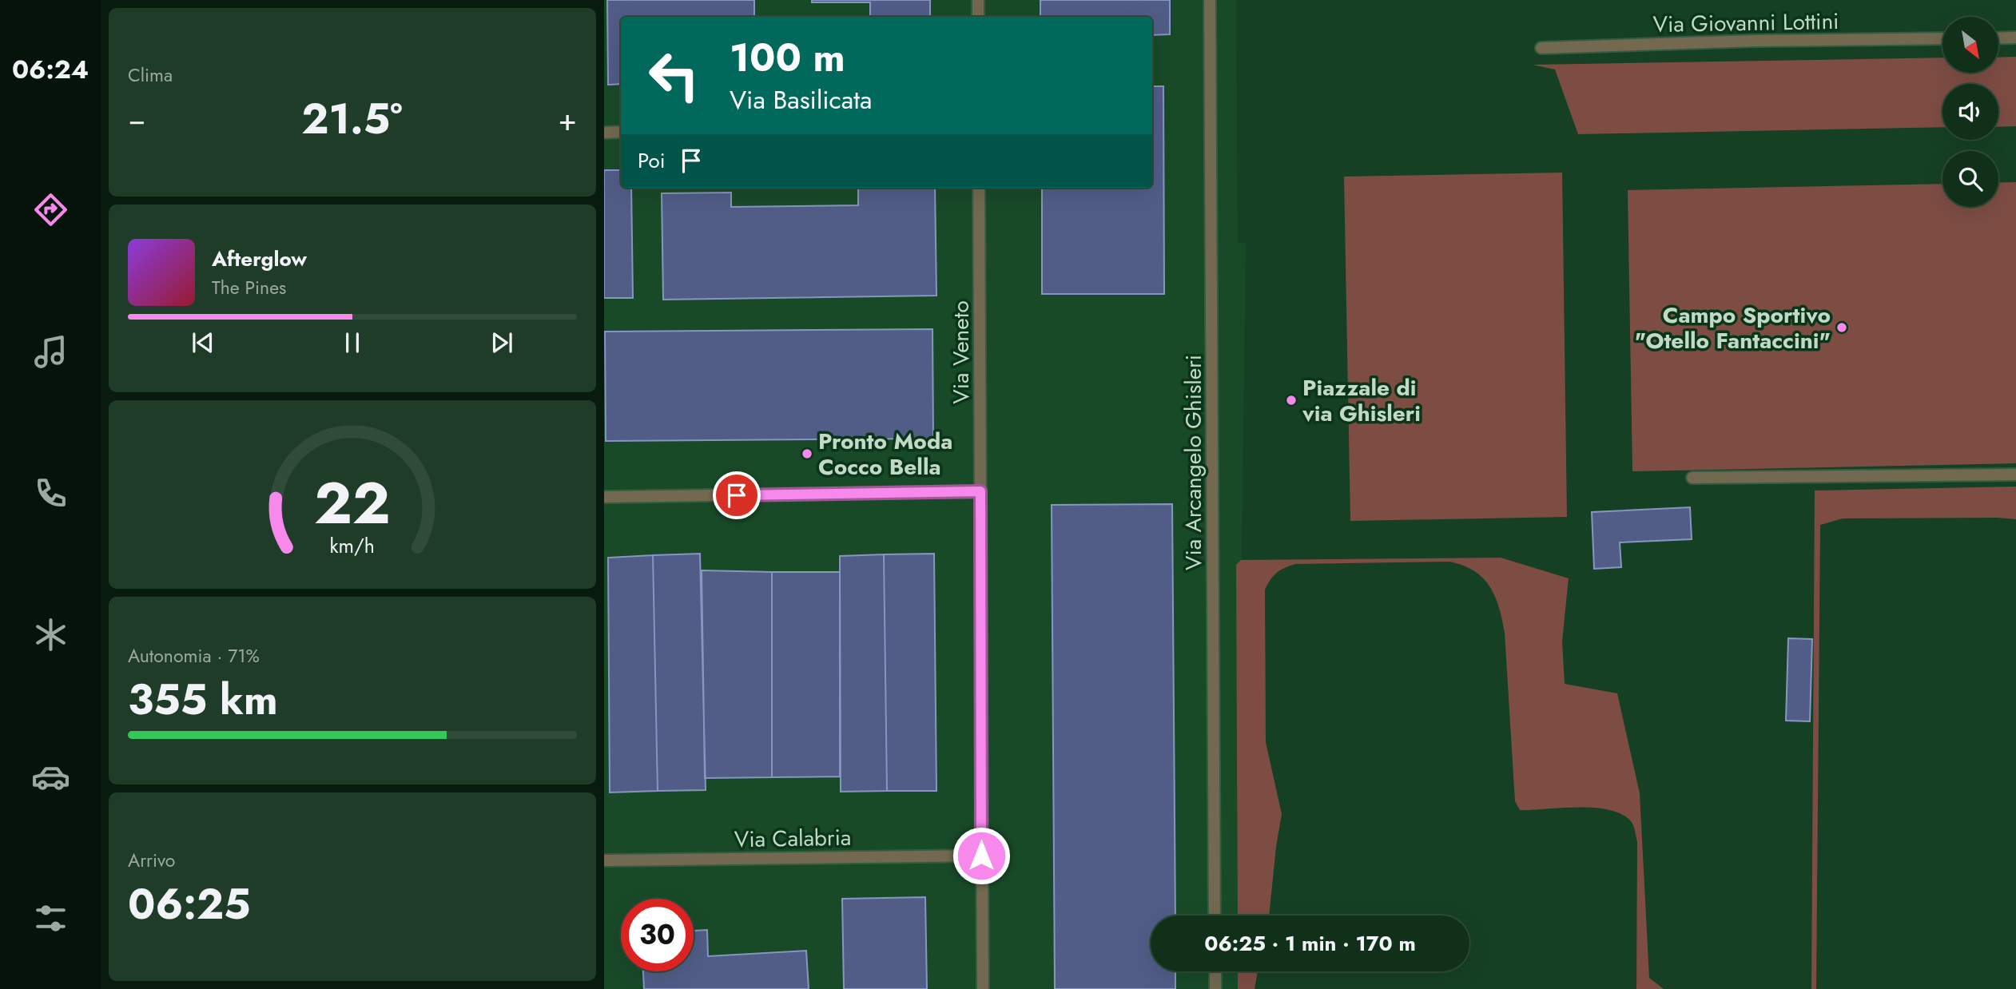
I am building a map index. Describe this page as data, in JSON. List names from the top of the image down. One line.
{"streets":{"street":["Via Giovanni Lottini","Via Veneto","Via Arcangelo Ghisleri","Via Calabria"]},"crossings":[["Via Veneto","Via Calabria"]],"places":["Campo Sportivo \"Otello Fantaccini\"","Piazzale di via Ghisleri","Pronto Moda Cocco Bella"],"north":"bottom right","page":{"tabs":"06:24","tile":["Clima",["Autonomia · 71%","355 km"],["Arrivo","06:25"]],"turn":["100 m","Via Basilicata"],"heat":["−","21.5°","+"],"then":"Poi","song":["Afterglow","The Pines"],"limit":"30","trip":"06:25 · 1 min · 170 m","gauge":["22","km/h"]}}
